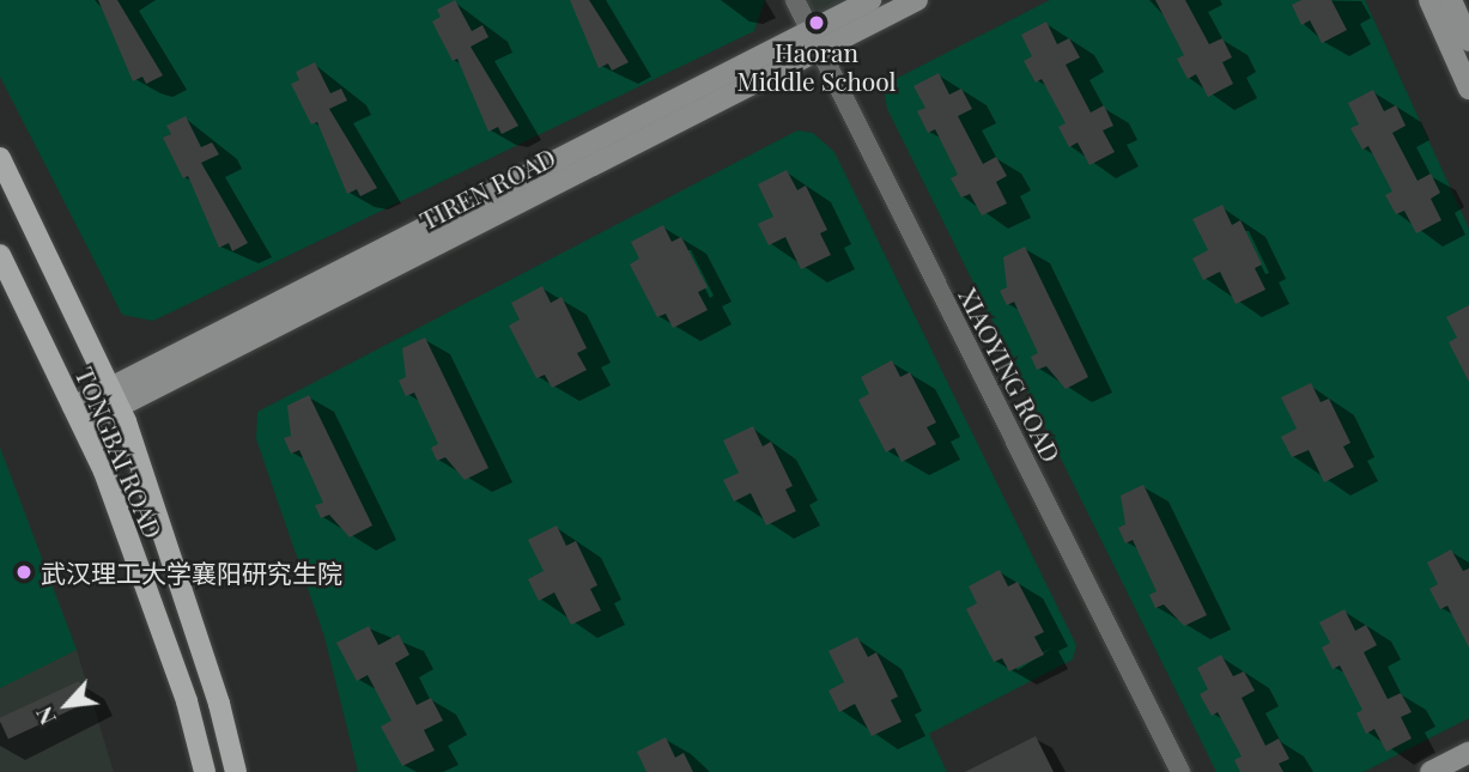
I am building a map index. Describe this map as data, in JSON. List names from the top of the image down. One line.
{"streets":{"main road":["TONGBAI ROAD"],"street":["TIREN ROAD","XIAOYING ROAD"]},"crossings":[["TIREN ROAD","XIAOYING ROAD"],["TIREN ROAD","TONGBAI ROAD"]],"places":["Haoran Middle School","武汉理工大学襄阳研究生院"],"north":"bottom left"}
